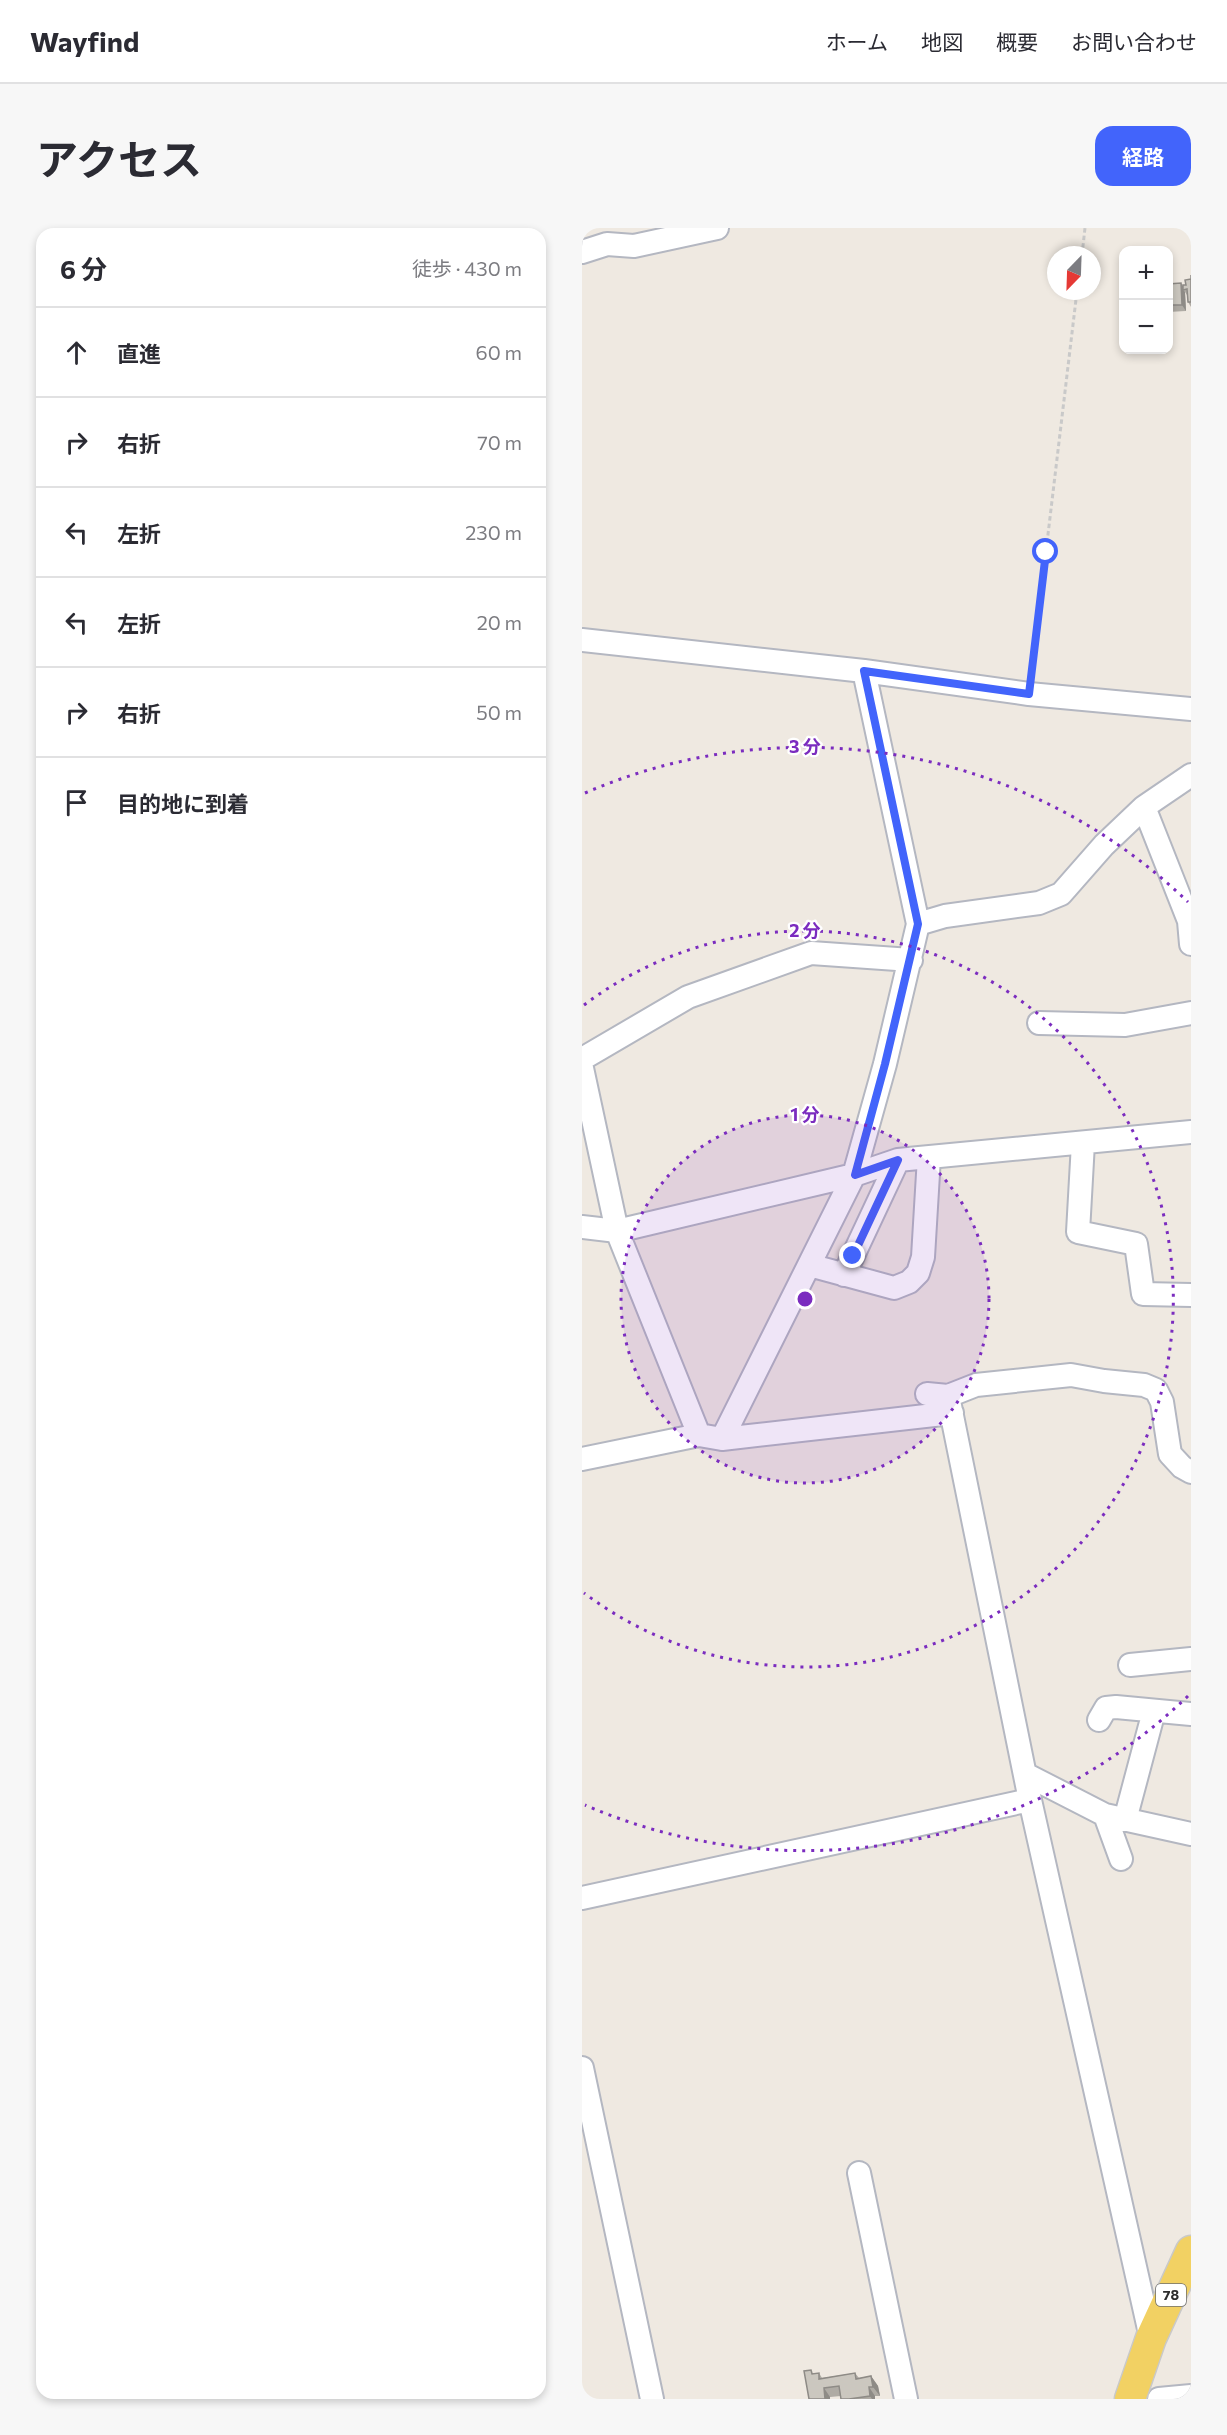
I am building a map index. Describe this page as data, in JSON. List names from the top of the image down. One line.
{"streets":{"main road":["78"]},"north":"bottom left","page":{"header":"Wayfind","nav":["ホーム","地図","概要","お問い合わせ"],"title":"アクセス","buttons":"経路","heading":["6 分","徒歩 · 430 m"],"map_buttons":["+","−"],"list":[["直進","60 m"],["右折","70 m"],["左折","230 m"],["左折","20 m"],["右折","50 m"],"目的地に到着"]},"rings":["3 分","2 分","1 分"]}
